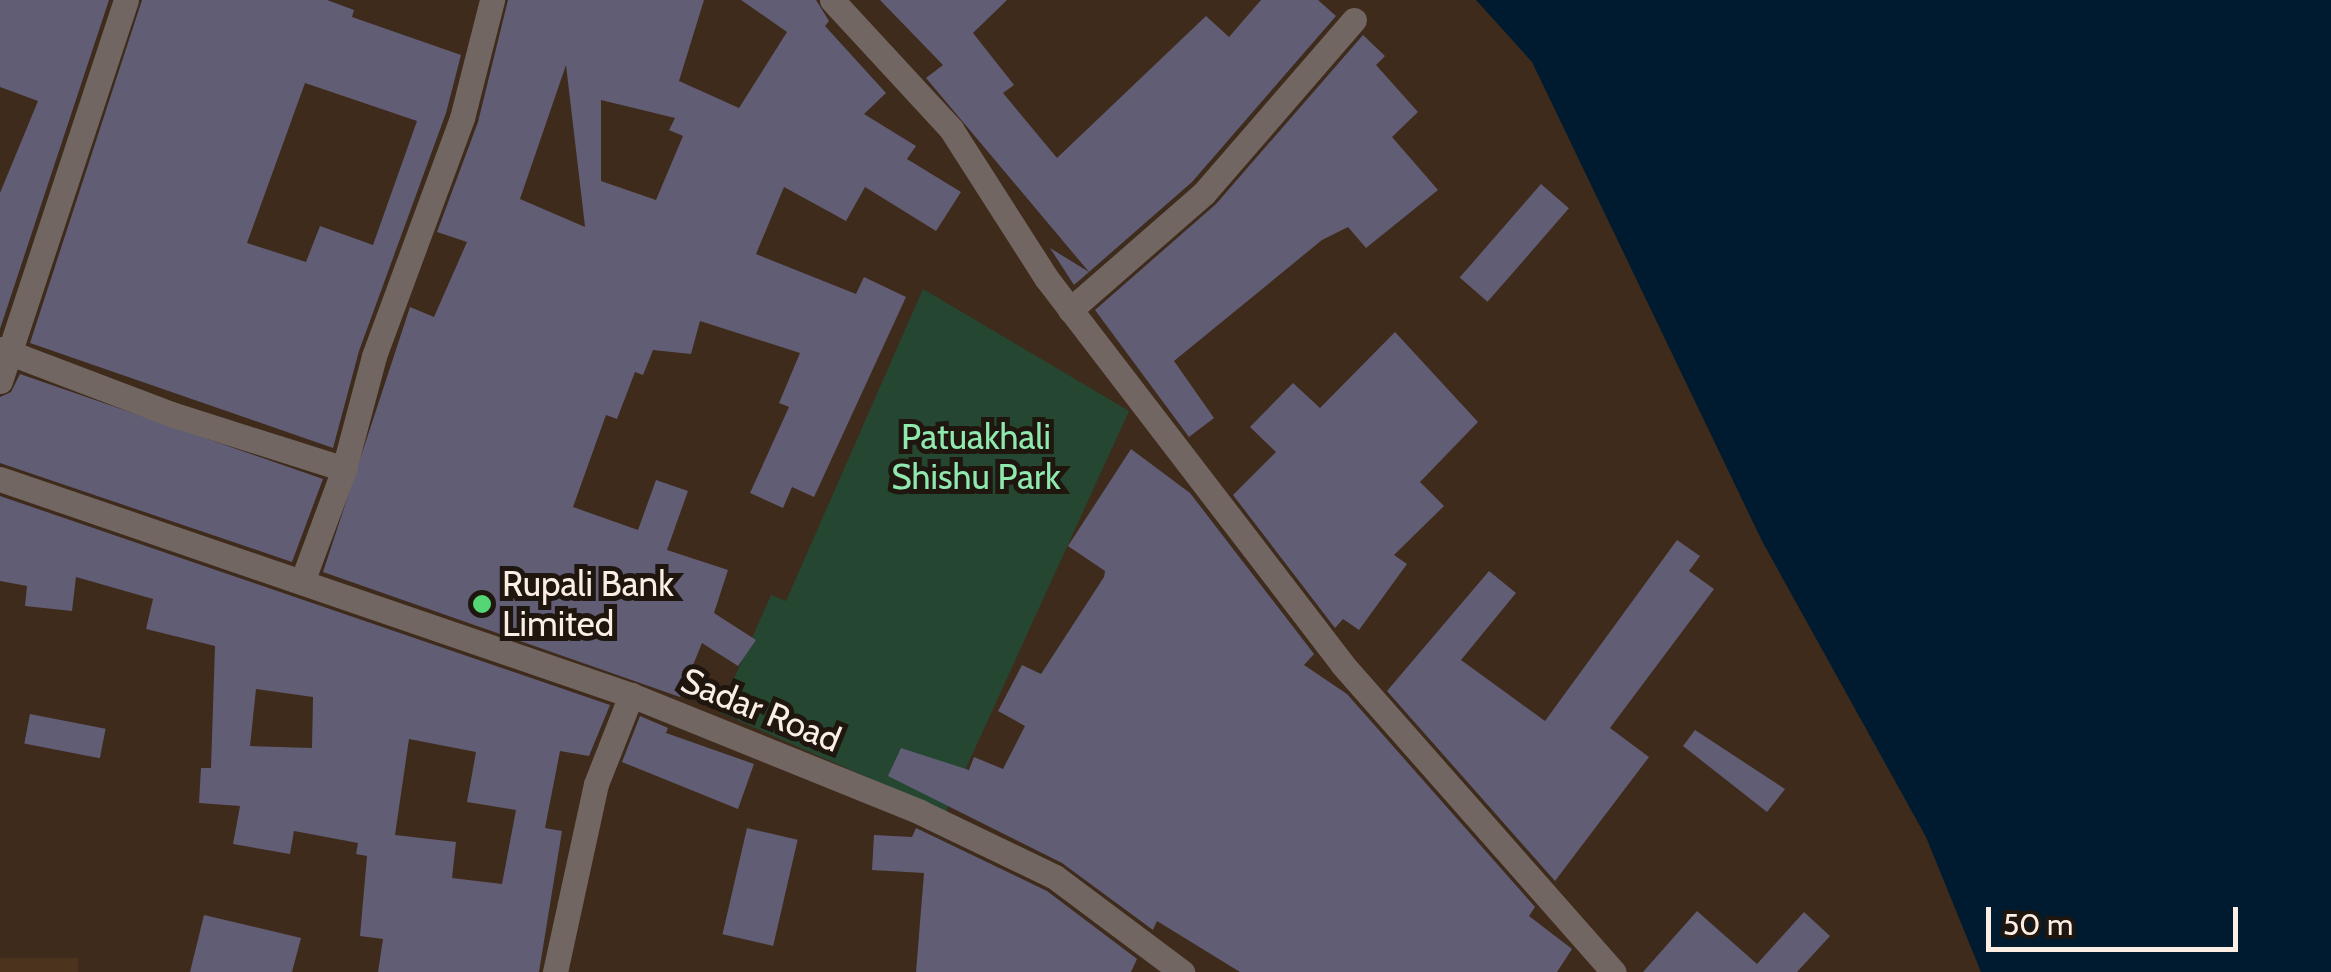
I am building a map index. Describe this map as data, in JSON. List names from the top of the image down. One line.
{"streets":{"street":["Sadar Road"]},"parks":["Patuakhali Shishu Park"],"places":["Rupali Bank Limited"],"scale_bar":"50 m"}
